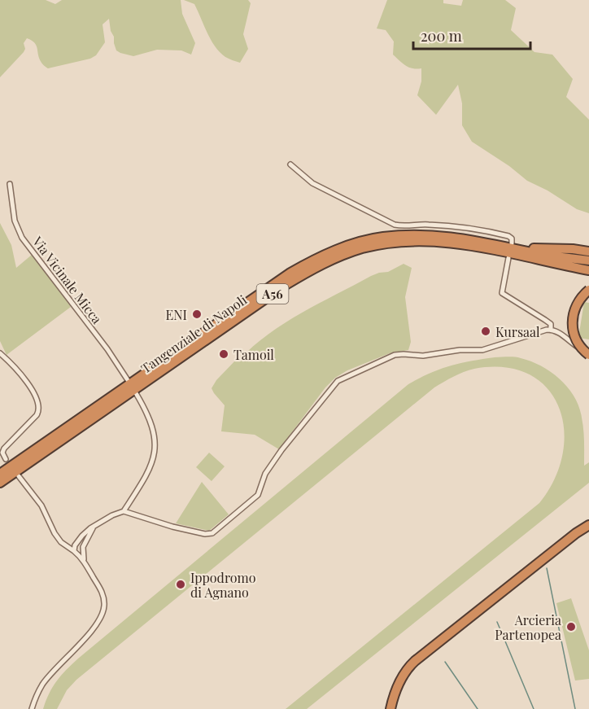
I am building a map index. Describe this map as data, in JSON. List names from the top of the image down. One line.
{"streets":{"highway":["A56","Tangenziale di Napoli"],"street":["Via Vicinale Micca"]},"places":["ENI","Kursaal","Tamoil","Ippodromo di Agnano","Arcieria Partenopea"],"scale_bar":"200 m"}
